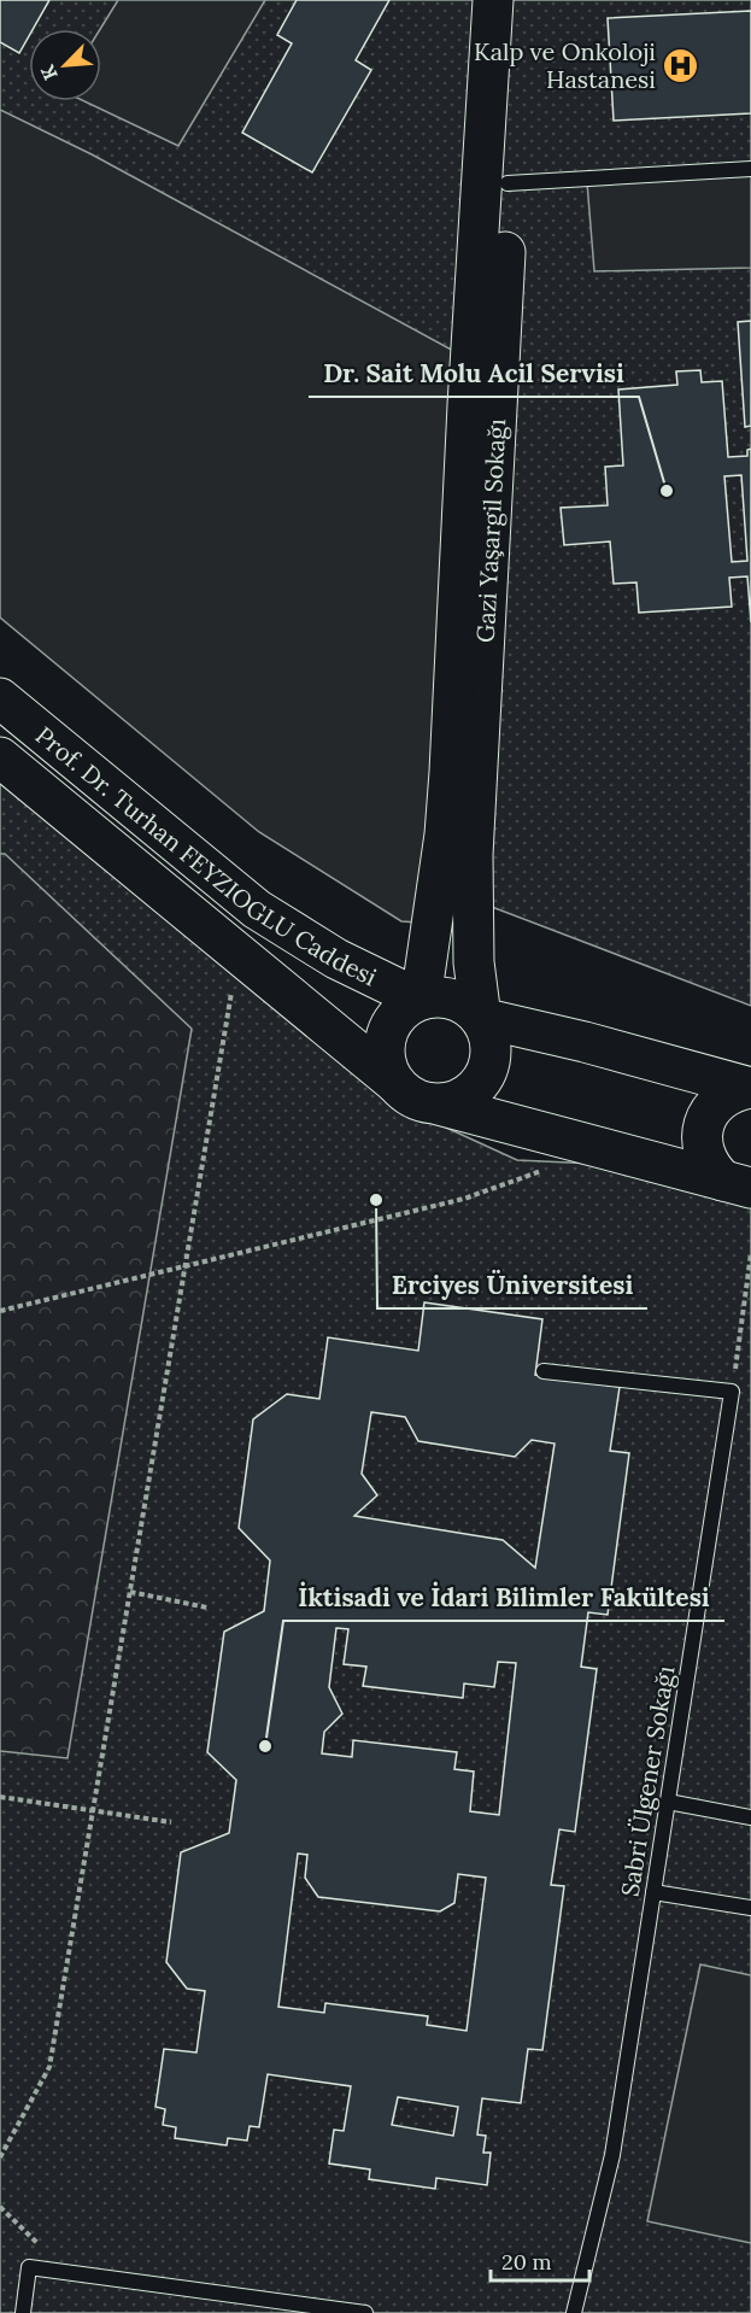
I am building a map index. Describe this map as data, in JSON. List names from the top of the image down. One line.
{"streets":{"street":["Gazi Yaşargil Sokağı","Prof. Dr. Turhan FEYZIOGLU Caddesi"],"lane":["Sabri Ülgener Sokağı"]},"crossings":[["Gazi Yaşargil Sokağı","Prof. Dr. Turhan FEYZIOGLU Caddesi"]],"places":{"hospital":["Kalp ve Onkoloji Hastanesi"],"other":["Dr. Sait Molu Acil Servisi","Erciyes Üniversitesi","İktisadi ve İdari Bilimler Fakültesi"]},"scale_bar":"20 m","north":"bottom left"}
